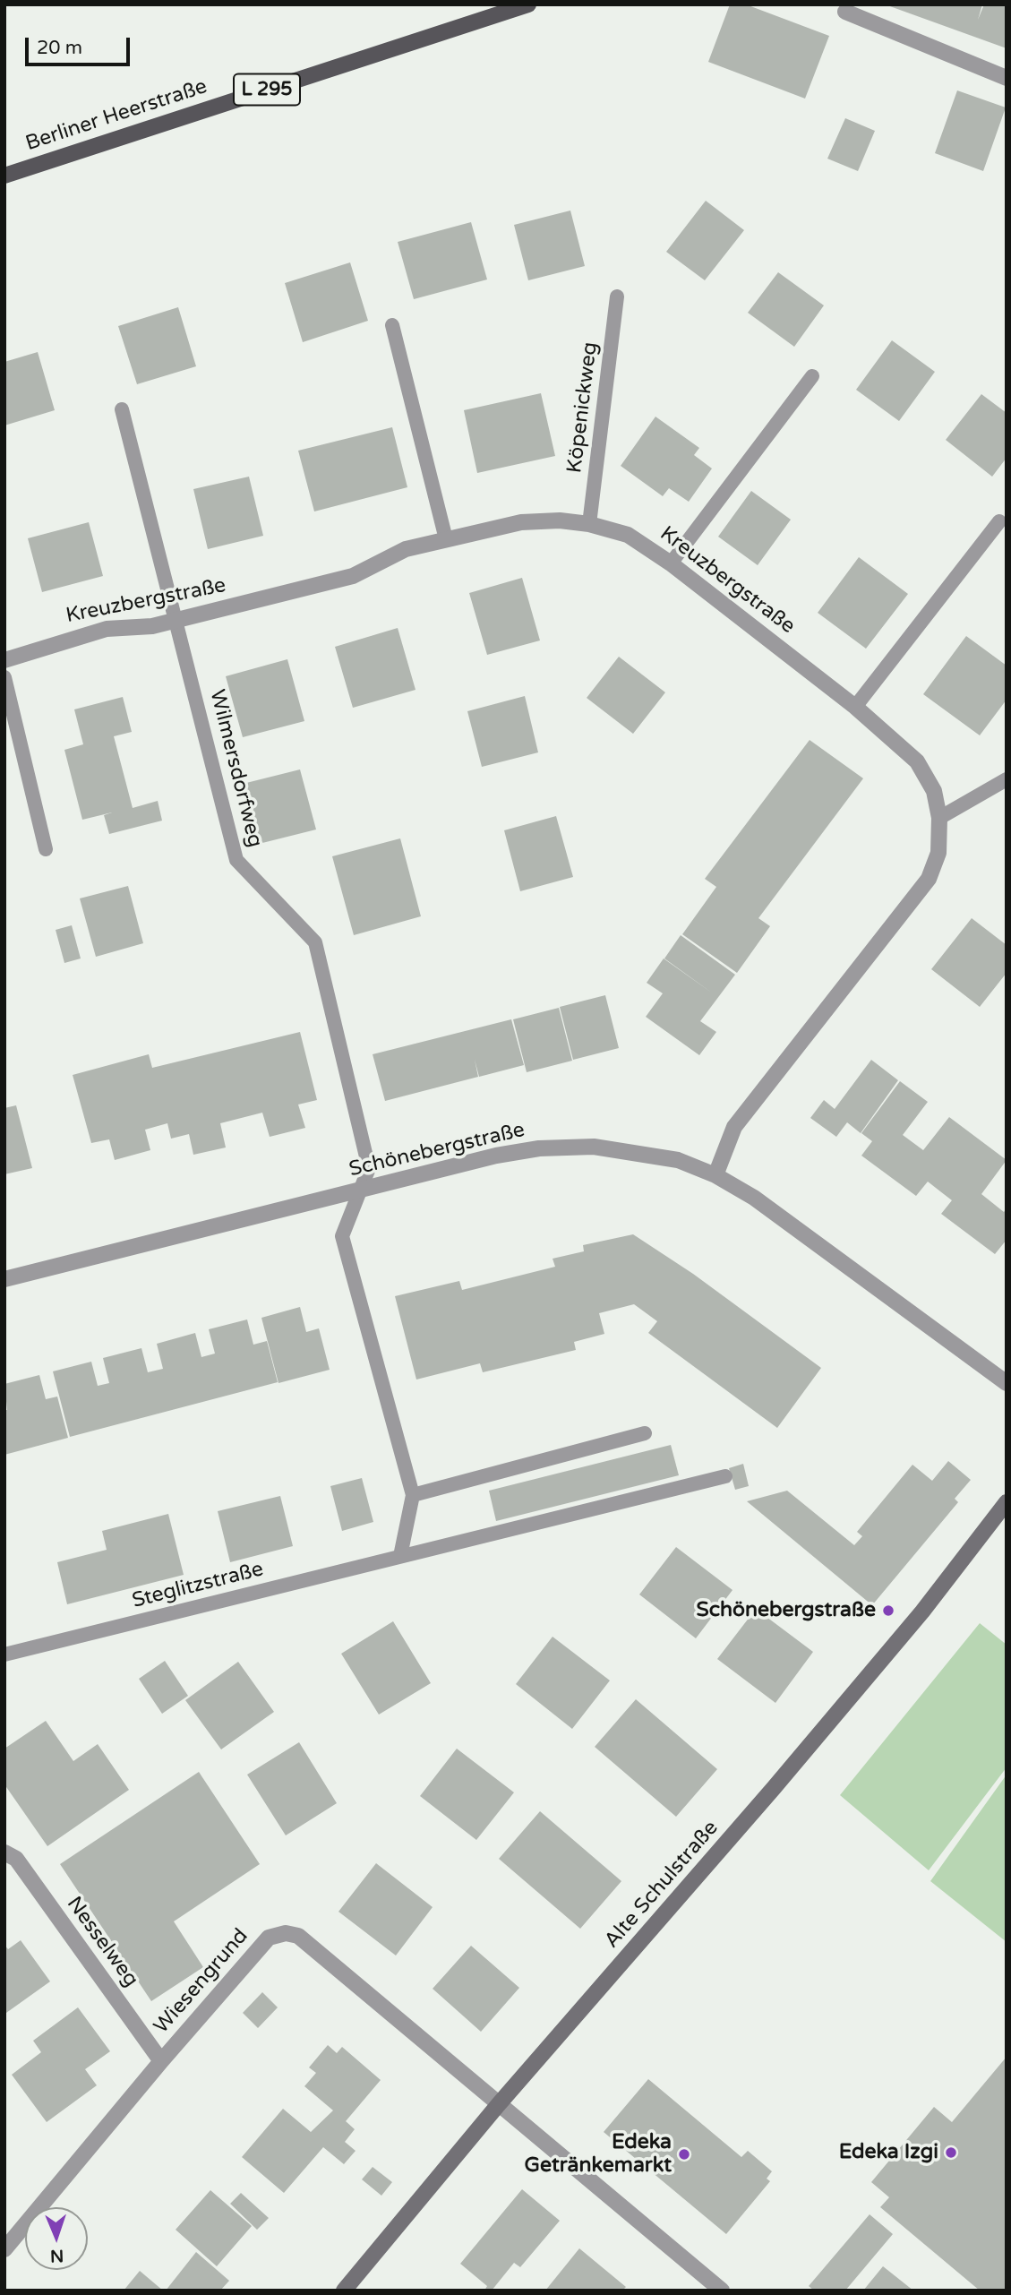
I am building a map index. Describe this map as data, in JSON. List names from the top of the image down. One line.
{"streets":{"main road":["L 295","Berliner Heerstraße"],"street":["Kreuzbergstraße","Schönebergstraße","Alte Schulstraße","Nesselweg","Wiesengrund"],"lane":["Köpenickweg","Wilmersdorfweg","Steglitzstraße"]},"crossings":[["Köpenickweg","Kreuzbergstraße"],["Kreuzbergstraße","Wilmersdorfweg"],["Kreuzbergstraße","Schönebergstraße"],["Wilmersdorfweg","Schönebergstraße"],["Alte Schulstraße","Wiesengrund"],["Nesselweg","Wiesengrund"]],"places":["Schönebergstraße","Edeka Izgi","Edeka Getränkemarkt"],"scale_bar":"20 m","north":"bottom"}
